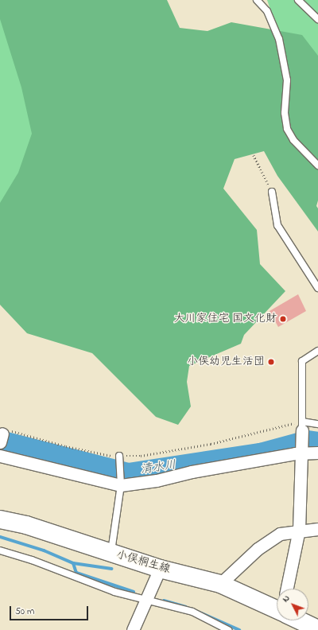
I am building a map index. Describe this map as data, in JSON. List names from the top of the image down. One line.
{"streets":{"main road":["小俣桐生線"]},"water":["清水川"],"places":["大川家住宅 国文化財","小俣幼児生活団"],"scale_bar":"50 m","north":"top left"}
